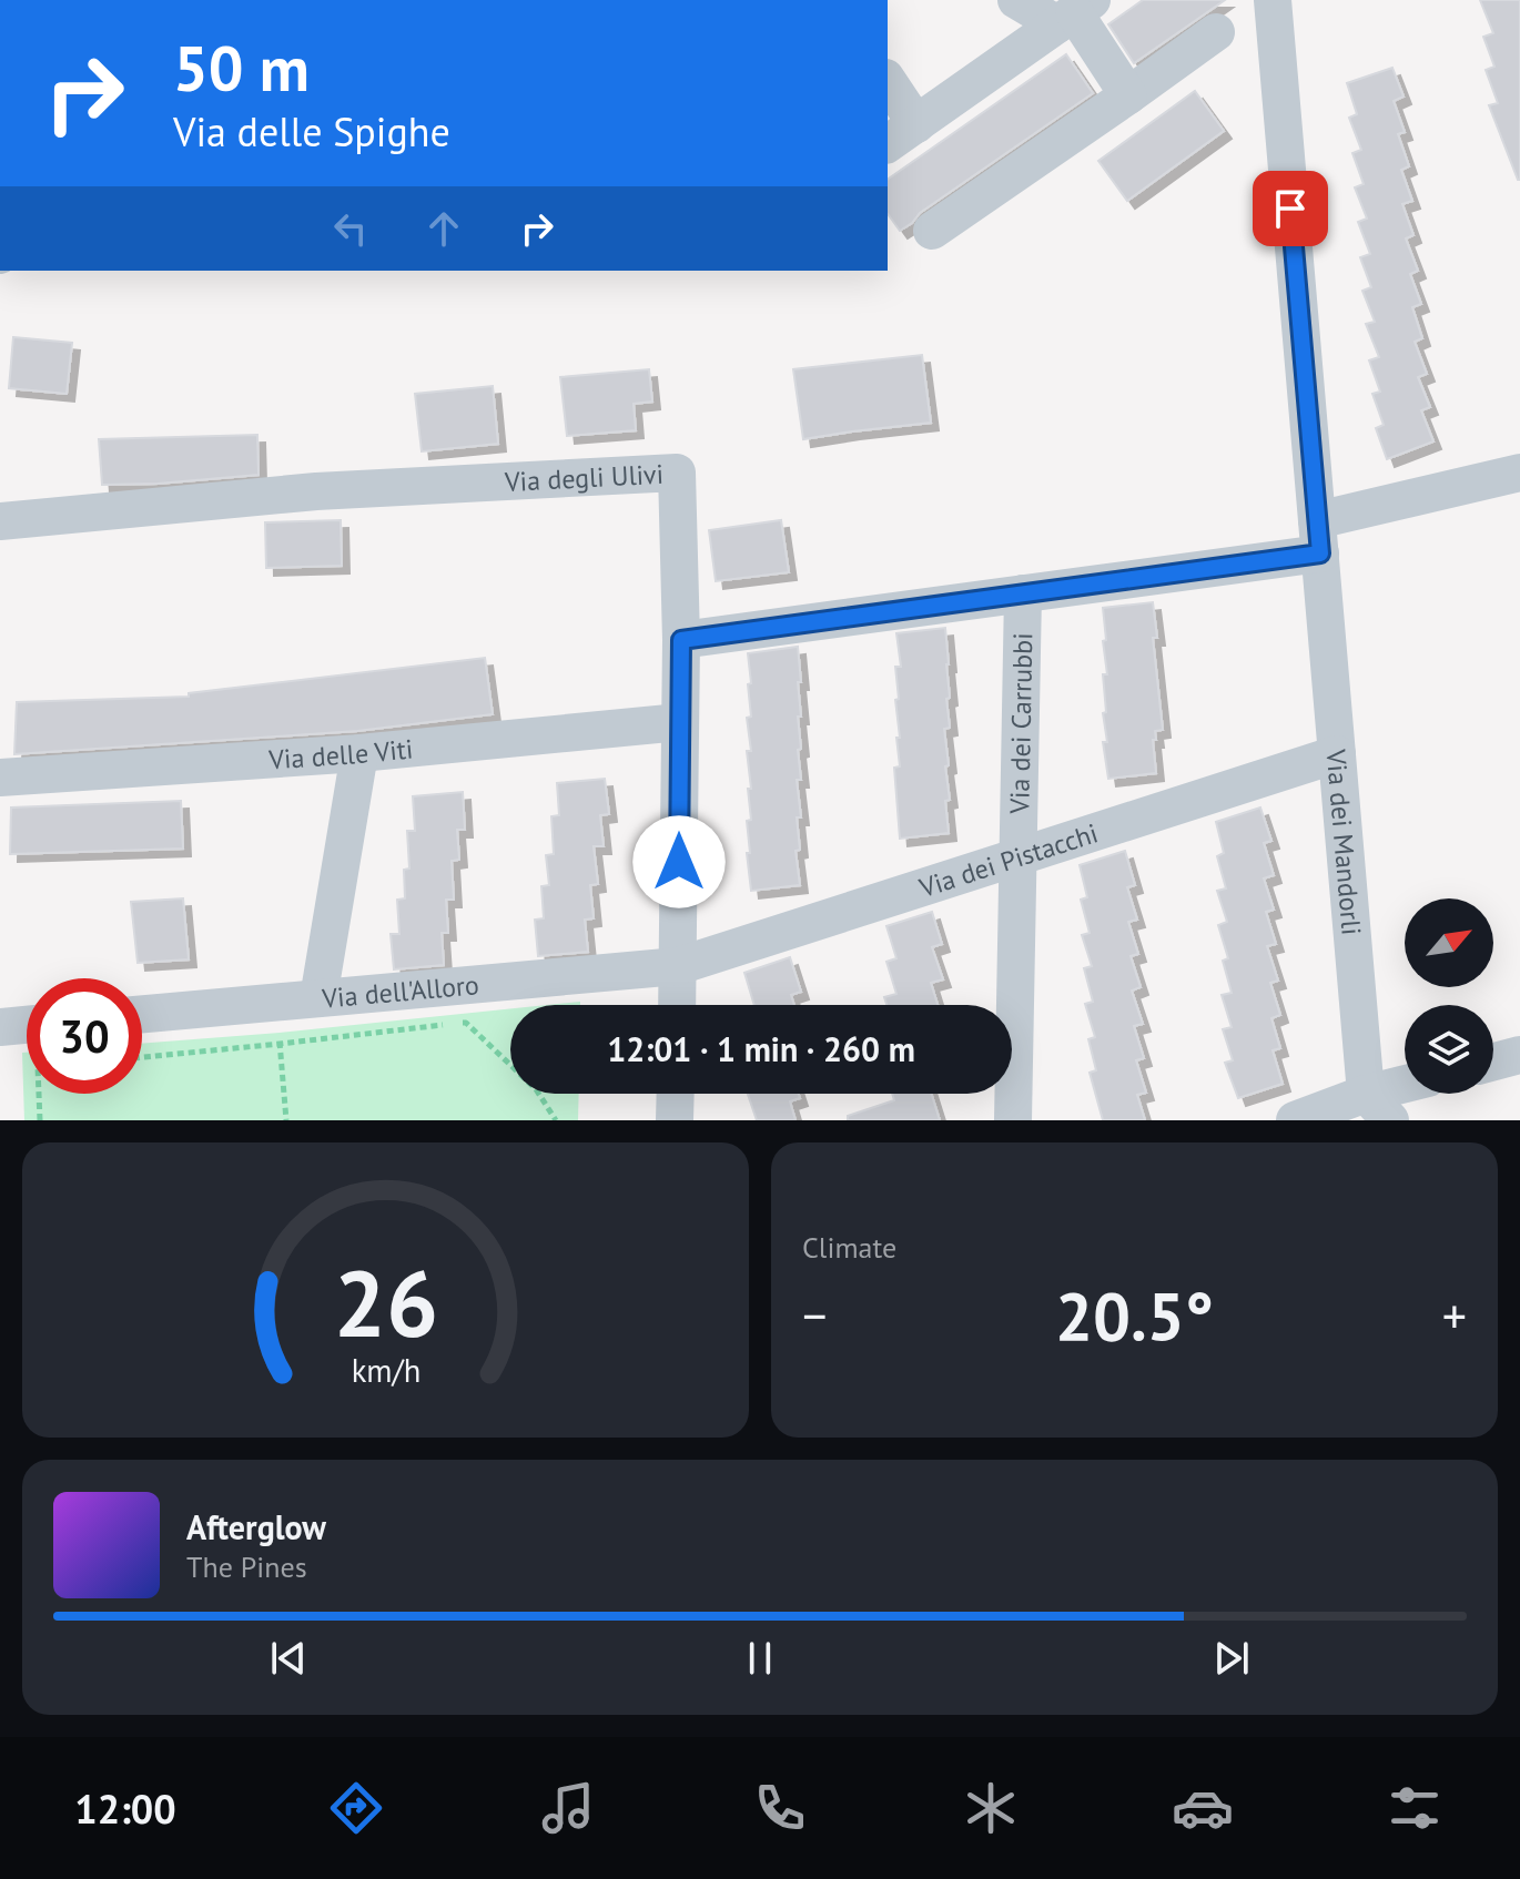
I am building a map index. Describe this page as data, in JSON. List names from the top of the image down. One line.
{"streets":{"street":["Via degli Ulivi","Via dei Carrubbi","Via delle Viti","Via dei Mandorli","Via dei Pistacchi","Via dell'Alloro"]},"crossings":[["Via degli Ulivi","Via delle Viti"],["Via degli Ulivi","Via dei Pistacchi"],["Via degli Ulivi","Via dell'Alloro"],["Via dei Carrubbi","Via dei Pistacchi"],["Via dei Mandorli","Via dei Pistacchi"],["Via dei Pistacchi","Via dell'Alloro"]],"north":"top right","page":{"turn":["50 m","Via delle Spighe"],"limit":"30","trip":"12:01 · 1 min · 260 m","tile":"Climate","heat":["−","20.5°","+"],"song":["Afterglow","The Pines"],"tabs":"12:00","gauge":["26","km/h"]}}
